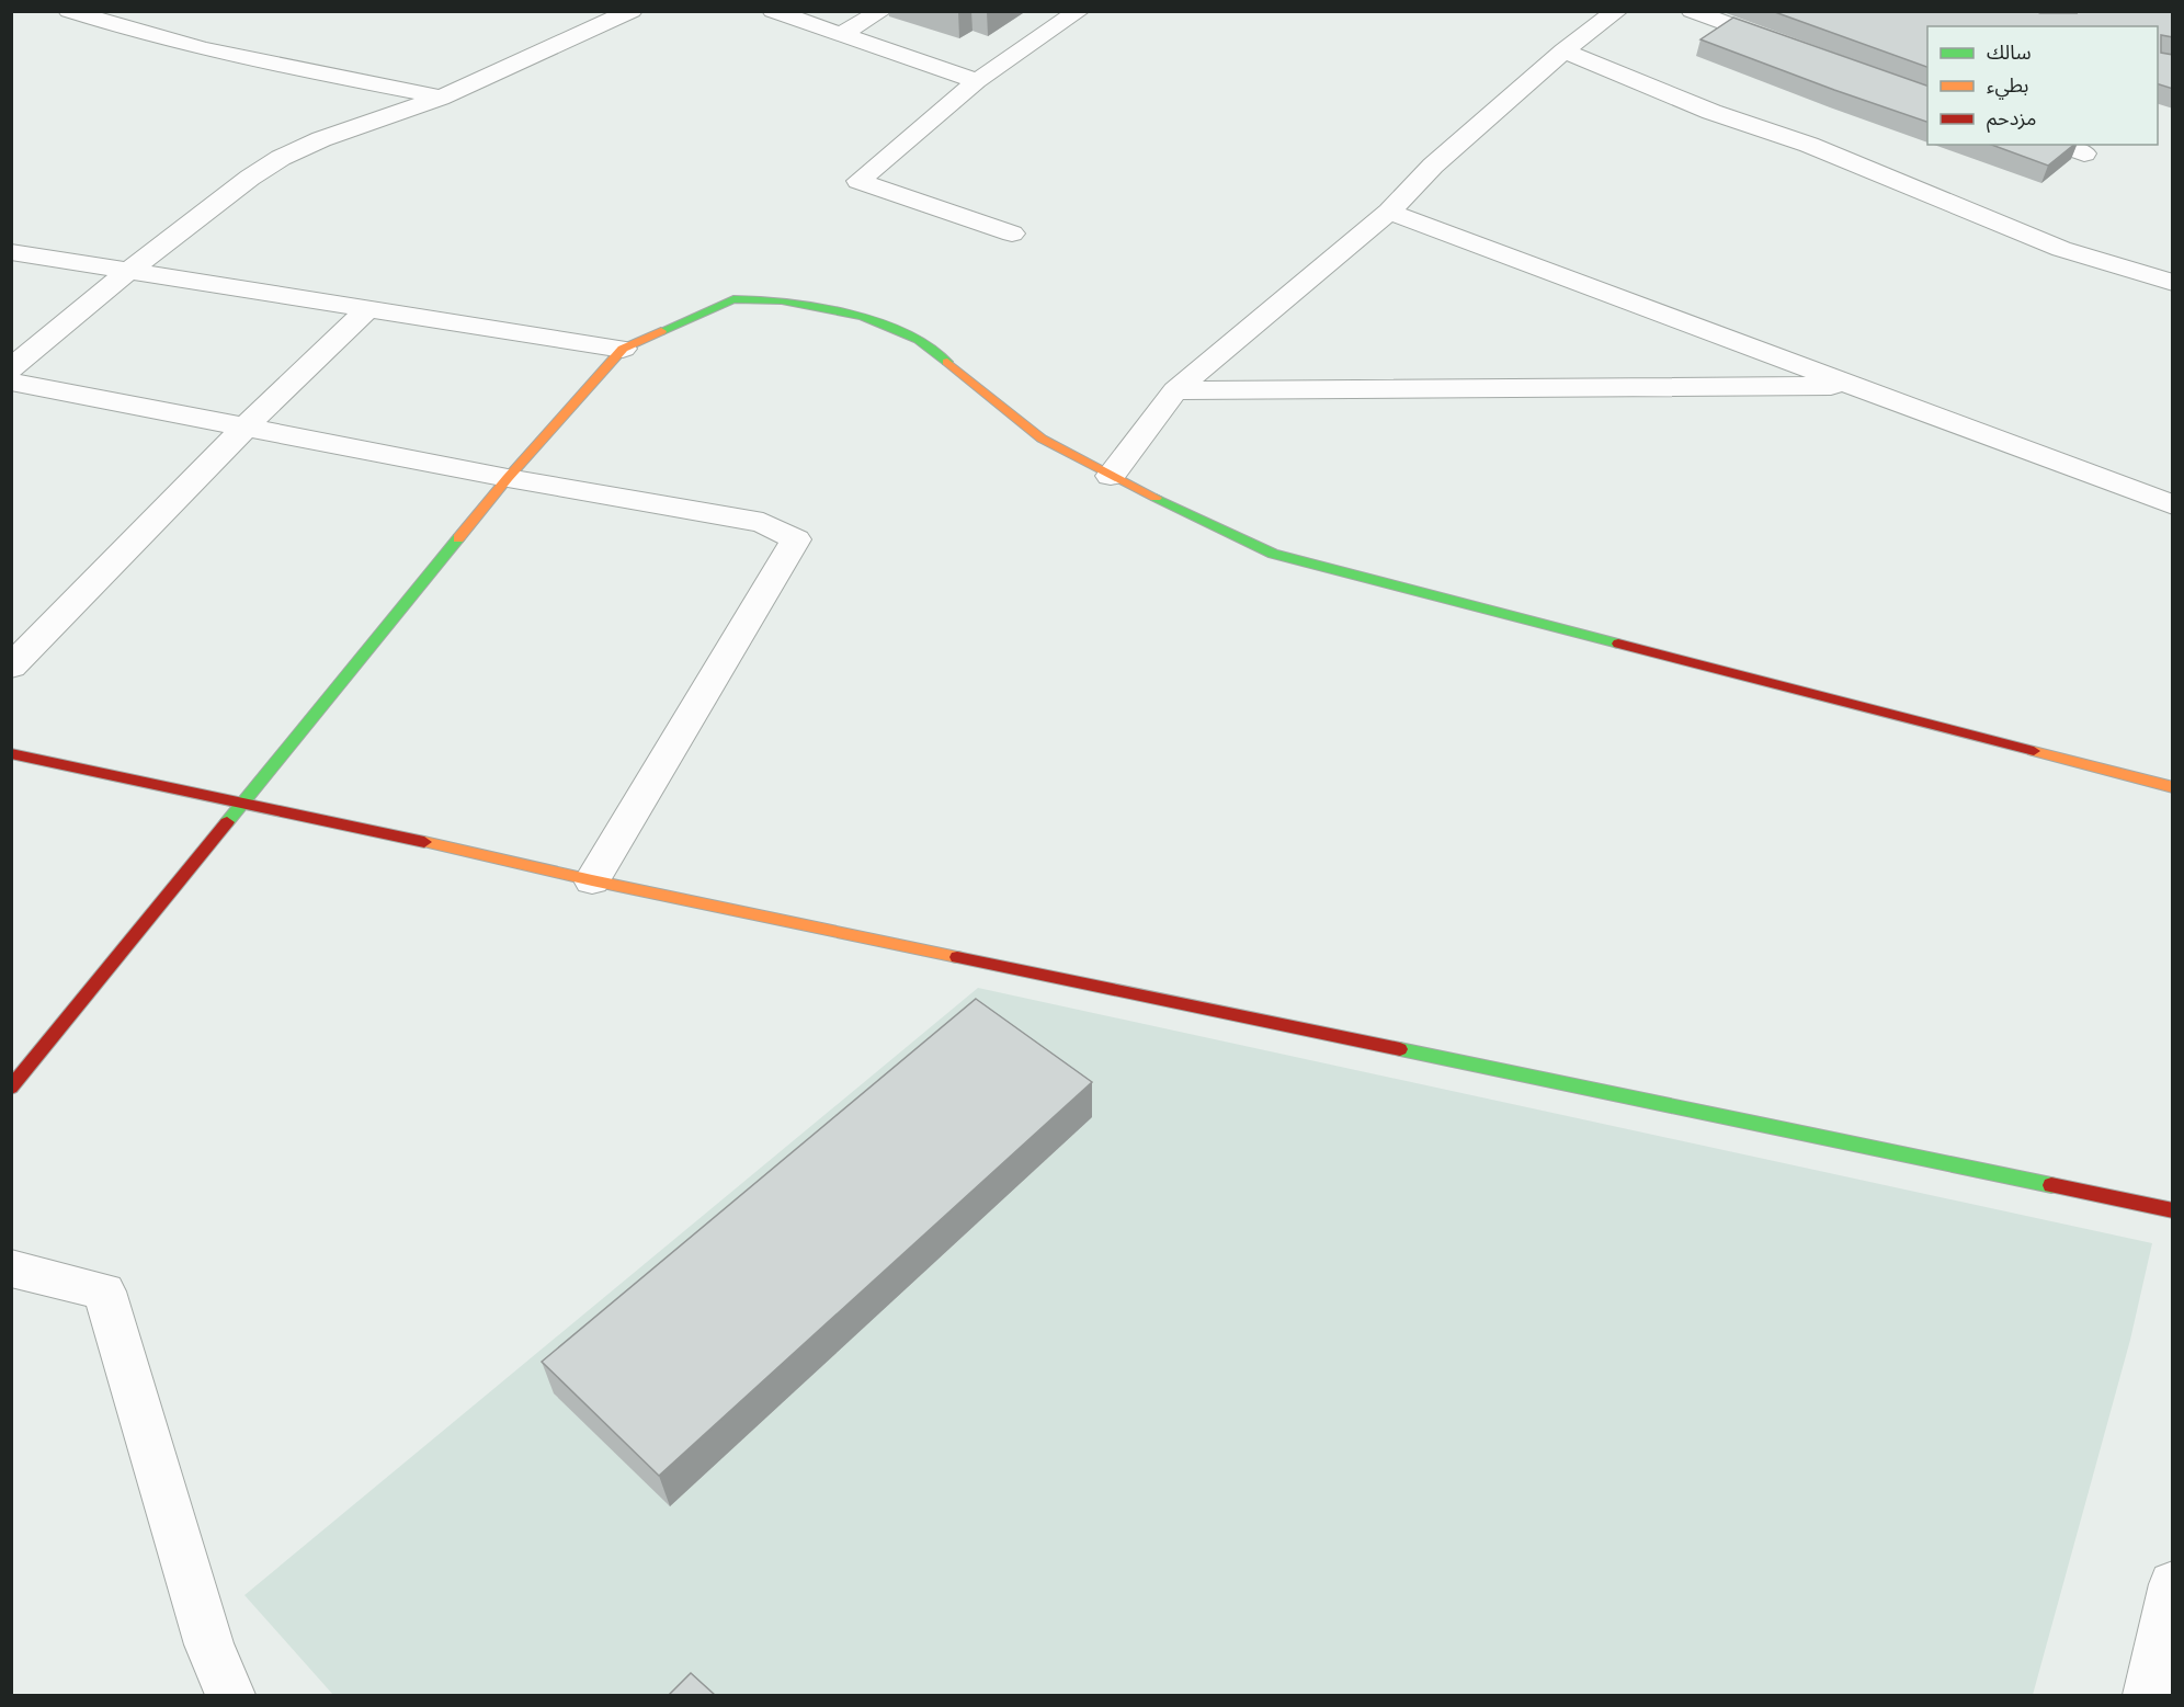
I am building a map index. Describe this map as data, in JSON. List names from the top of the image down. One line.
{"legend":["سالك","بطيء","مزدحم"]}
